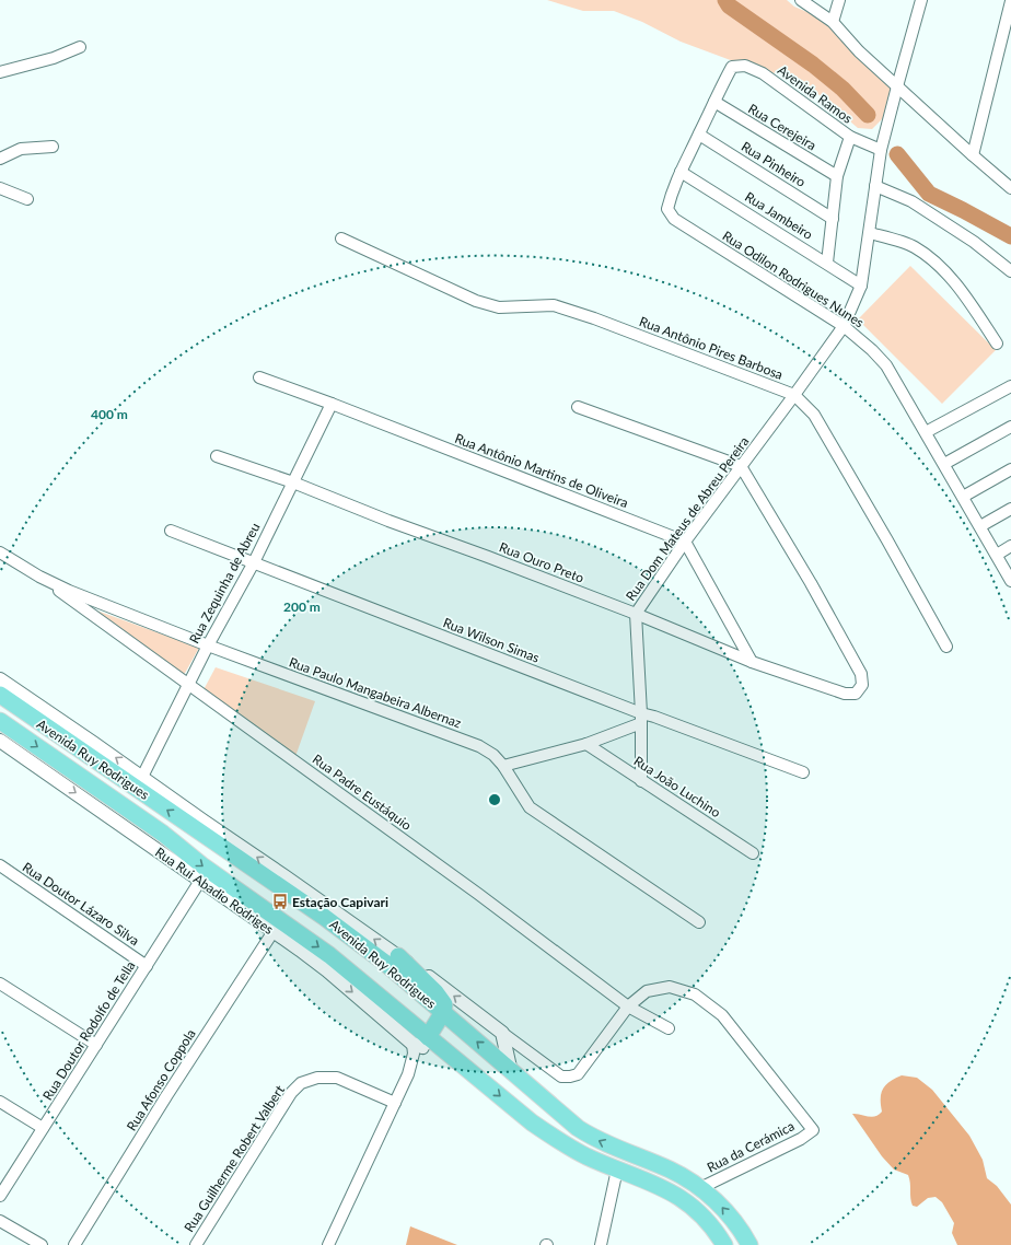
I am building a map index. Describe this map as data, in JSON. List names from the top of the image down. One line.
{"streets":{"main road":["Avenida Ruy Rodrigues"],"street":["Avenida Ramos","Rua Cerejeira","Rua Pinheiro","Rua Jambeiro","Rua Odilon Rodrigues Nunes","Rua Antônio Pires Barbosa","Rua Antônio Martins de Oliveira","Rua Dom Mateus de Abreu Pereira","Rua Ouro Preto","Rua Zequinha de Abreu","Rua Wilson Simas","Rua Paulo Mangabeira Albernaz","Rua João Luchino","Rua Padre Eustáquio","Rua Rui Abadio Rodriges","Rua Doutor Lázaro Silva","Rua Doutor Rodolfo de Tella","Rua Afonso Coppola","Rua da Cerámica","Rua Guilherme Robert Valbert"]},"crossings":[["Avenida Ramos","Rua Odilon Rodrigues Nunes"],["Avenida Ramos","Rua Dom Mateus de Abreu Pereira"],["Rua Cerejeira","Rua Odilon Rodrigues Nunes"],["Rua Pinheiro","Rua Odilon Rodrigues Nunes"],["Rua Jambeiro","Rua Odilon Rodrigues Nunes"],["Rua Jambeiro","Rua Dom Mateus de Abreu Pereira"],["Rua Odilon Rodrigues Nunes","Rua Dom Mateus de Abreu Pereira"],["Rua Antônio Pires Barbosa","Rua Dom Mateus de Abreu Pereira"],["Rua Antônio Martins de Oliveira","Rua Dom Mateus de Abreu Pereira"],["Rua Antônio Martins de Oliveira","Rua Zequinha de Abreu"],["Rua Dom Mateus de Abreu Pereira","Rua Ouro Preto"],["Rua Dom Mateus de Abreu Pereira","Rua Wilson Simas"],["Rua Dom Mateus de Abreu Pereira","Rua João Luchino"],["Rua Ouro Preto","Rua Zequinha de Abreu"],["Rua Zequinha de Abreu","Rua Wilson Simas"],["Rua Zequinha de Abreu","Rua Paulo Mangabeira Albernaz"],["Rua Zequinha de Abreu","Rua Padre Eustáquio"],["Rua Paulo Mangabeira Albernaz","Rua Padre Eustáquio"],["Avenida Ruy Rodrigues","Rua Rui Abadio Rodriges"],["Avenida Ruy Rodrigues","Rua da Cerámica"],["Rua Padre Eustáquio","Rua da Cerámica"],["Rua Rui Abadio Rodriges","Rua Doutor Rodolfo de Tella"],["Rua Rui Abadio Rodriges","Rua Afonso Coppola"],["Rua Doutor Lázaro Silva","Rua Doutor Rodolfo de Tella"]],"places":{"bus stop":["Estação Capivari"]},"rings":["400 m","200 m"]}
